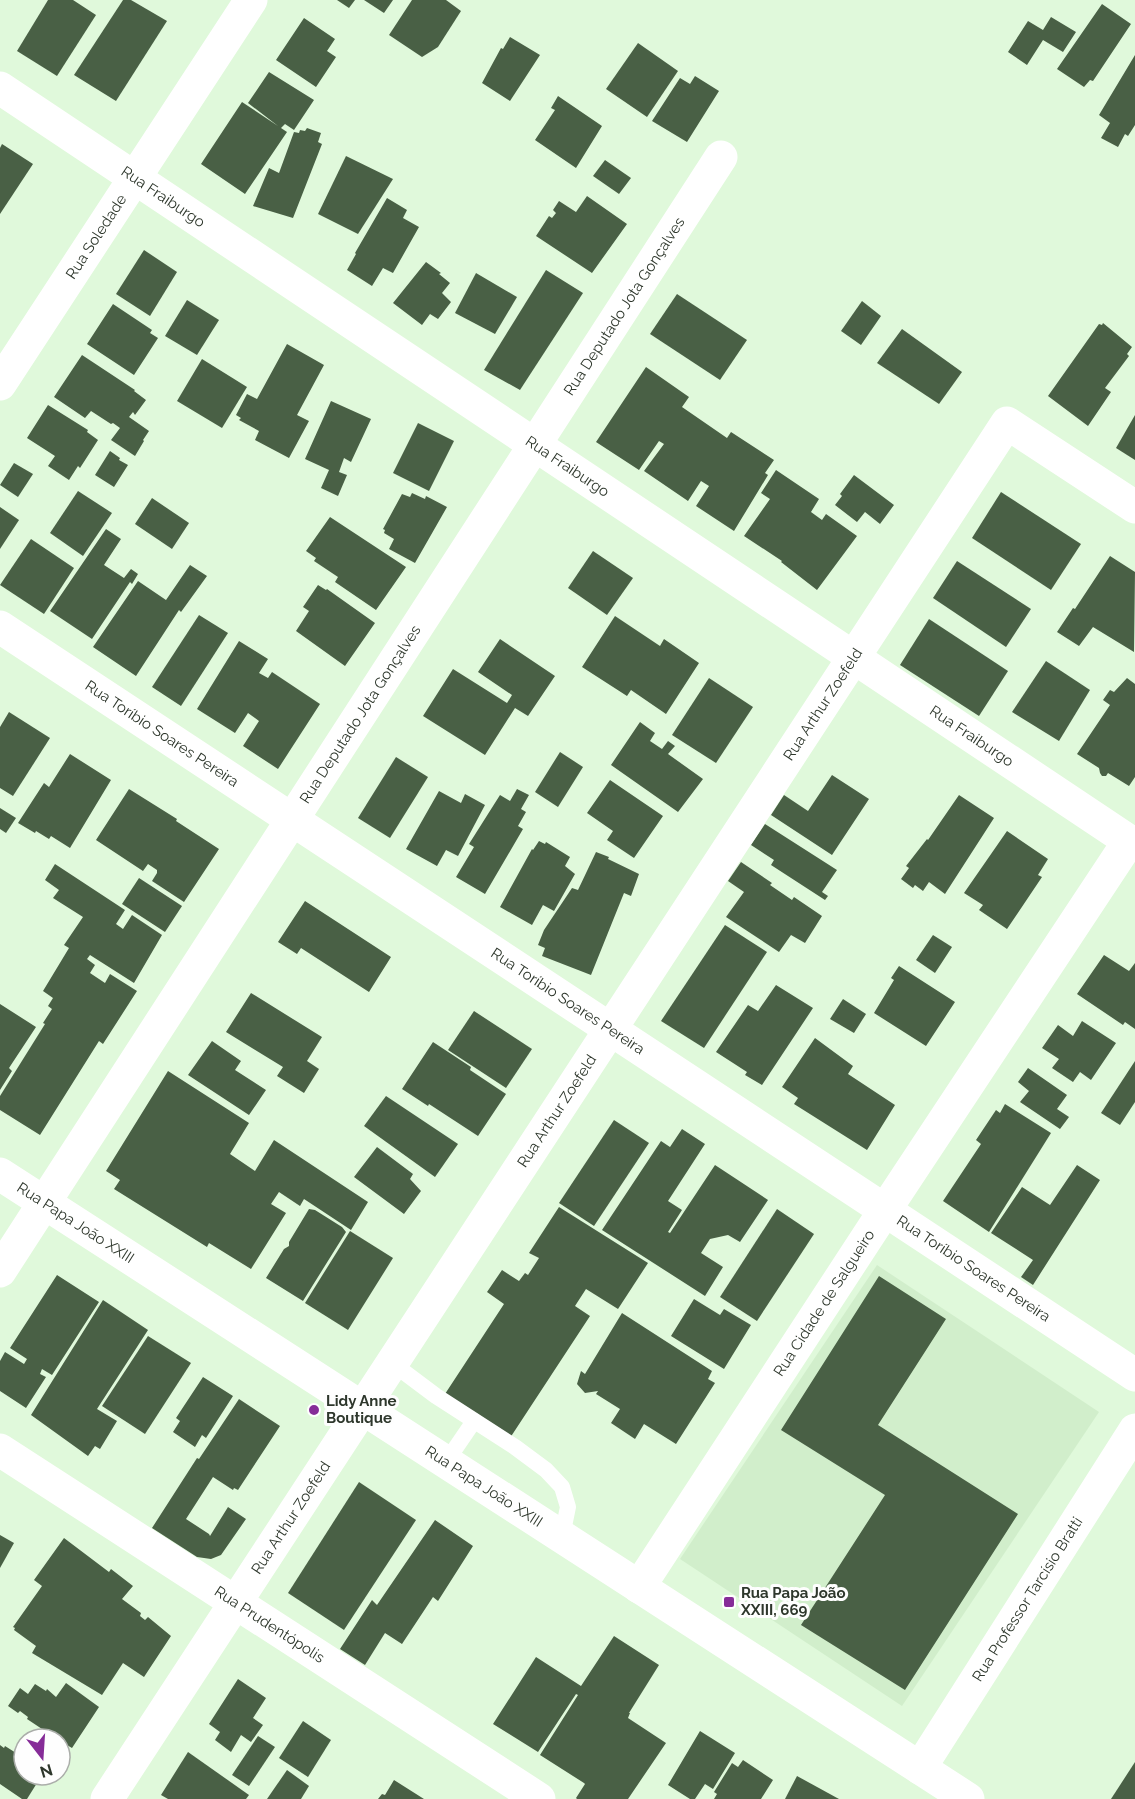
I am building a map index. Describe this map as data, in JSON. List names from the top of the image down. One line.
{"streets":{"street":["Rua Fraiburgo","Rua Soledade","Rua Deputado Jota Gonçalves","Rua Arthur Zoefeld","Rua Toríbio Soares Pereira","Rua Papa João XXIII","Rua Cidade de Salgueiro","Rua Professor Tarcísio Bratti","Rua Prudentópolis"]},"crossings":[["Rua Fraiburgo","Rua Soledade"],["Rua Fraiburgo","Rua Deputado Jota Gonçalves"],["Rua Fraiburgo","Rua Arthur Zoefeld"],["Rua Fraiburgo","Rua Cidade de Salgueiro"],["Rua Deputado Jota Gonçalves","Rua Toríbio Soares Pereira"],["Rua Deputado Jota Gonçalves","Rua Papa João XXIII"],["Rua Arthur Zoefeld","Rua Toríbio Soares Pereira"],["Rua Arthur Zoefeld","Rua Papa João XXIII"],["Rua Arthur Zoefeld","Rua Prudentópolis"],["Rua Toríbio Soares Pereira","Rua Cidade de Salgueiro"],["Rua Papa João XXIII","Rua Cidade de Salgueiro"],["Rua Papa João XXIII","Rua Professor Tarcísio Bratti"]],"places":{"other":["Lidy Anne Boutique"],"transit":["Rua Papa João XXIII, 669"]},"north":"bottom"}
